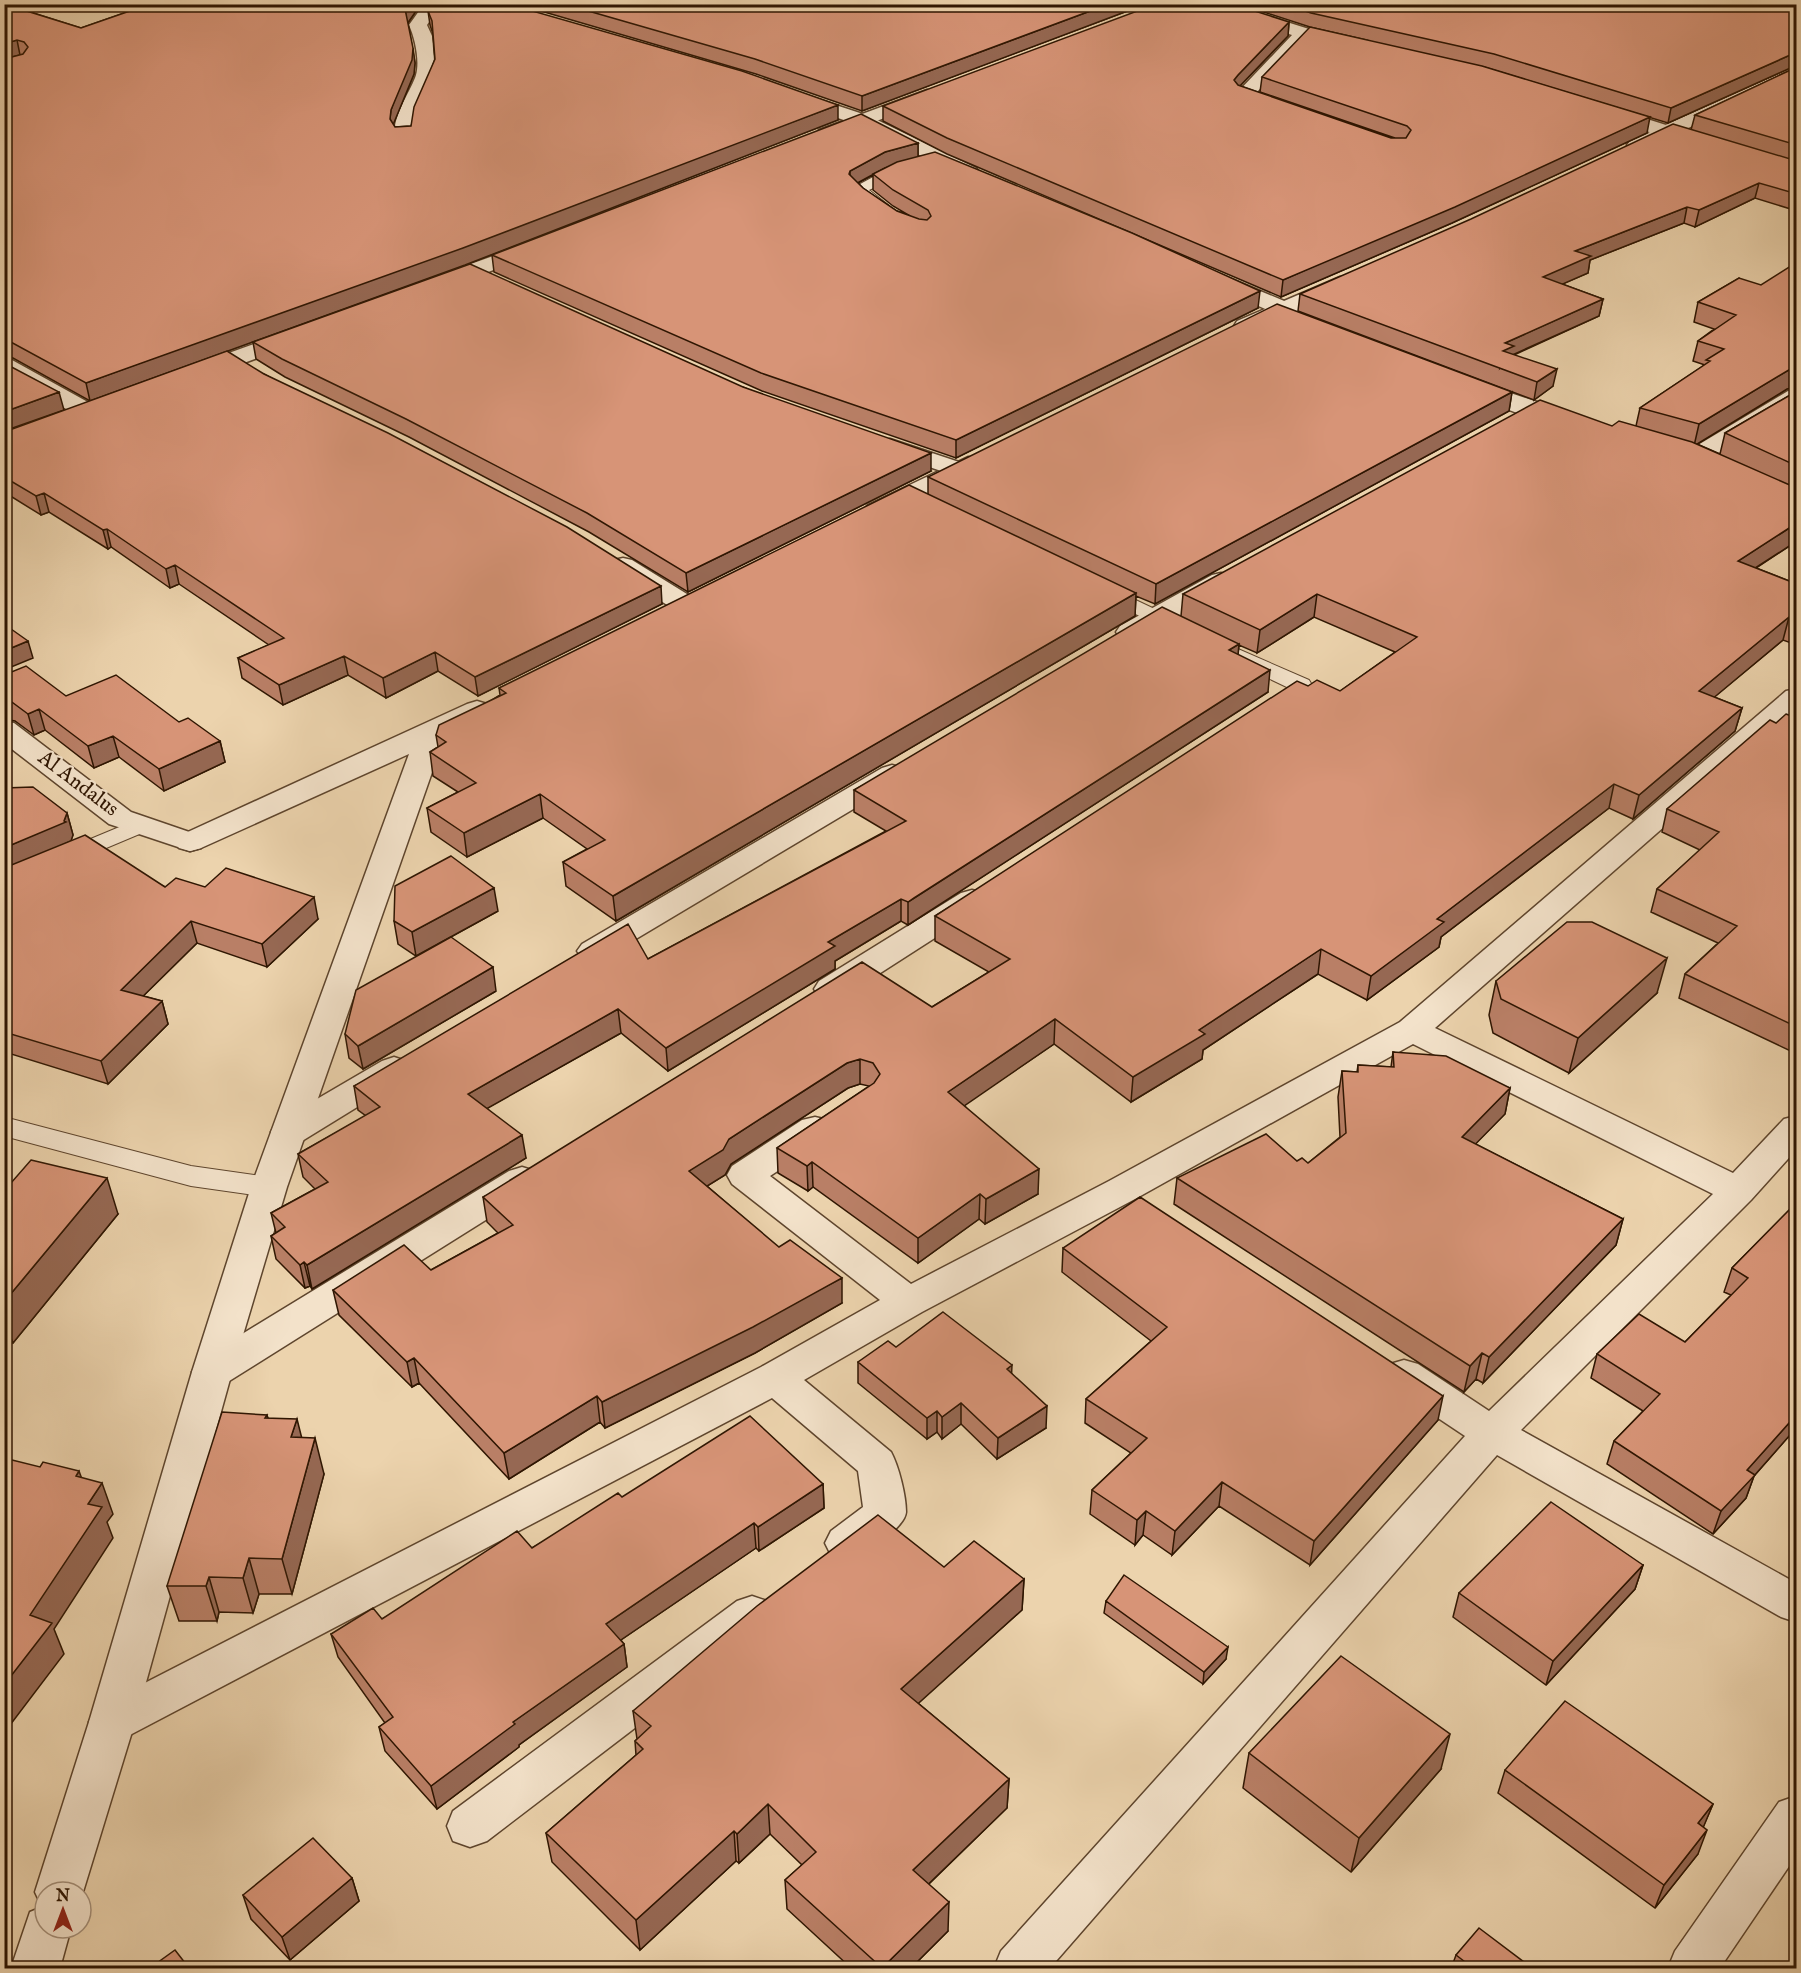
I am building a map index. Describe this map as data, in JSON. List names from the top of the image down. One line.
{"streets":{"street":["Al Andalus"]},"north":"top"}
